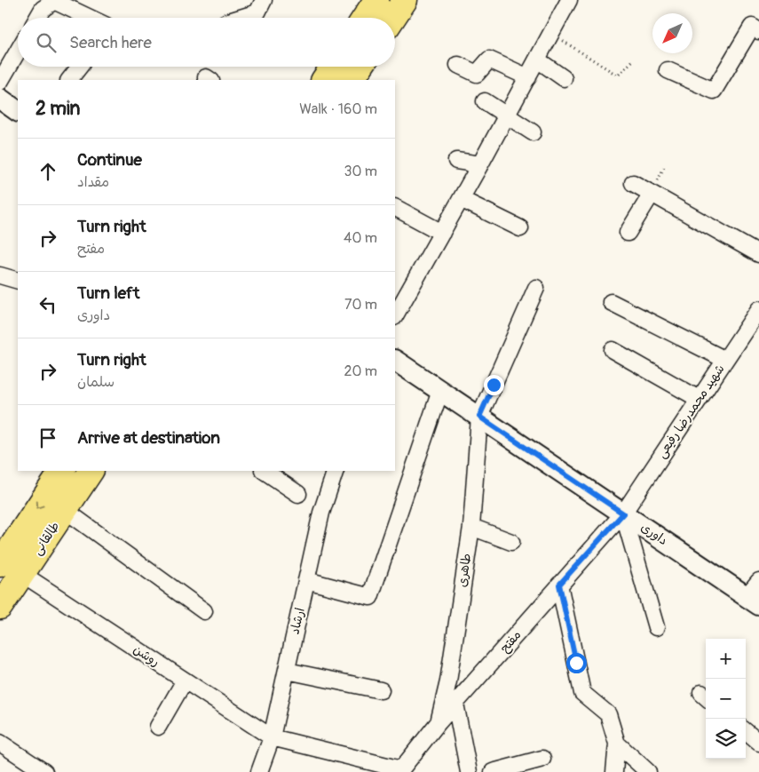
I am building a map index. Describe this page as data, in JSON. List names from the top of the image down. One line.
{"streets":{"main road":["طالقانی"],"street":["شهید محمدرضا رفیعی","داوری","طاهری","ارشاد","مفتح","روشن"]},"crossings":[["شهید محمدرضا رفیعی","داوری"],["شهید محمدرضا رفیعی","مفتح"],["داوری","طاهری"],["داوری","مفتح"],["طالقانی","روشن"],["طاهری","مفتح"],["ارشاد","روشن"],["مفتح","روشن"]],"north":"bottom left","page":{"search":"Search here","heading":["2 min","Walk · 160 m"],"list":[["Continue","مقداد","30 m"],["Turn right","مفتح","40 m"],["Turn left","داوری","70 m"],["Turn right","سلمان","20 m"],"Arrive at destination"],"map_buttons":["+","−"]}}
